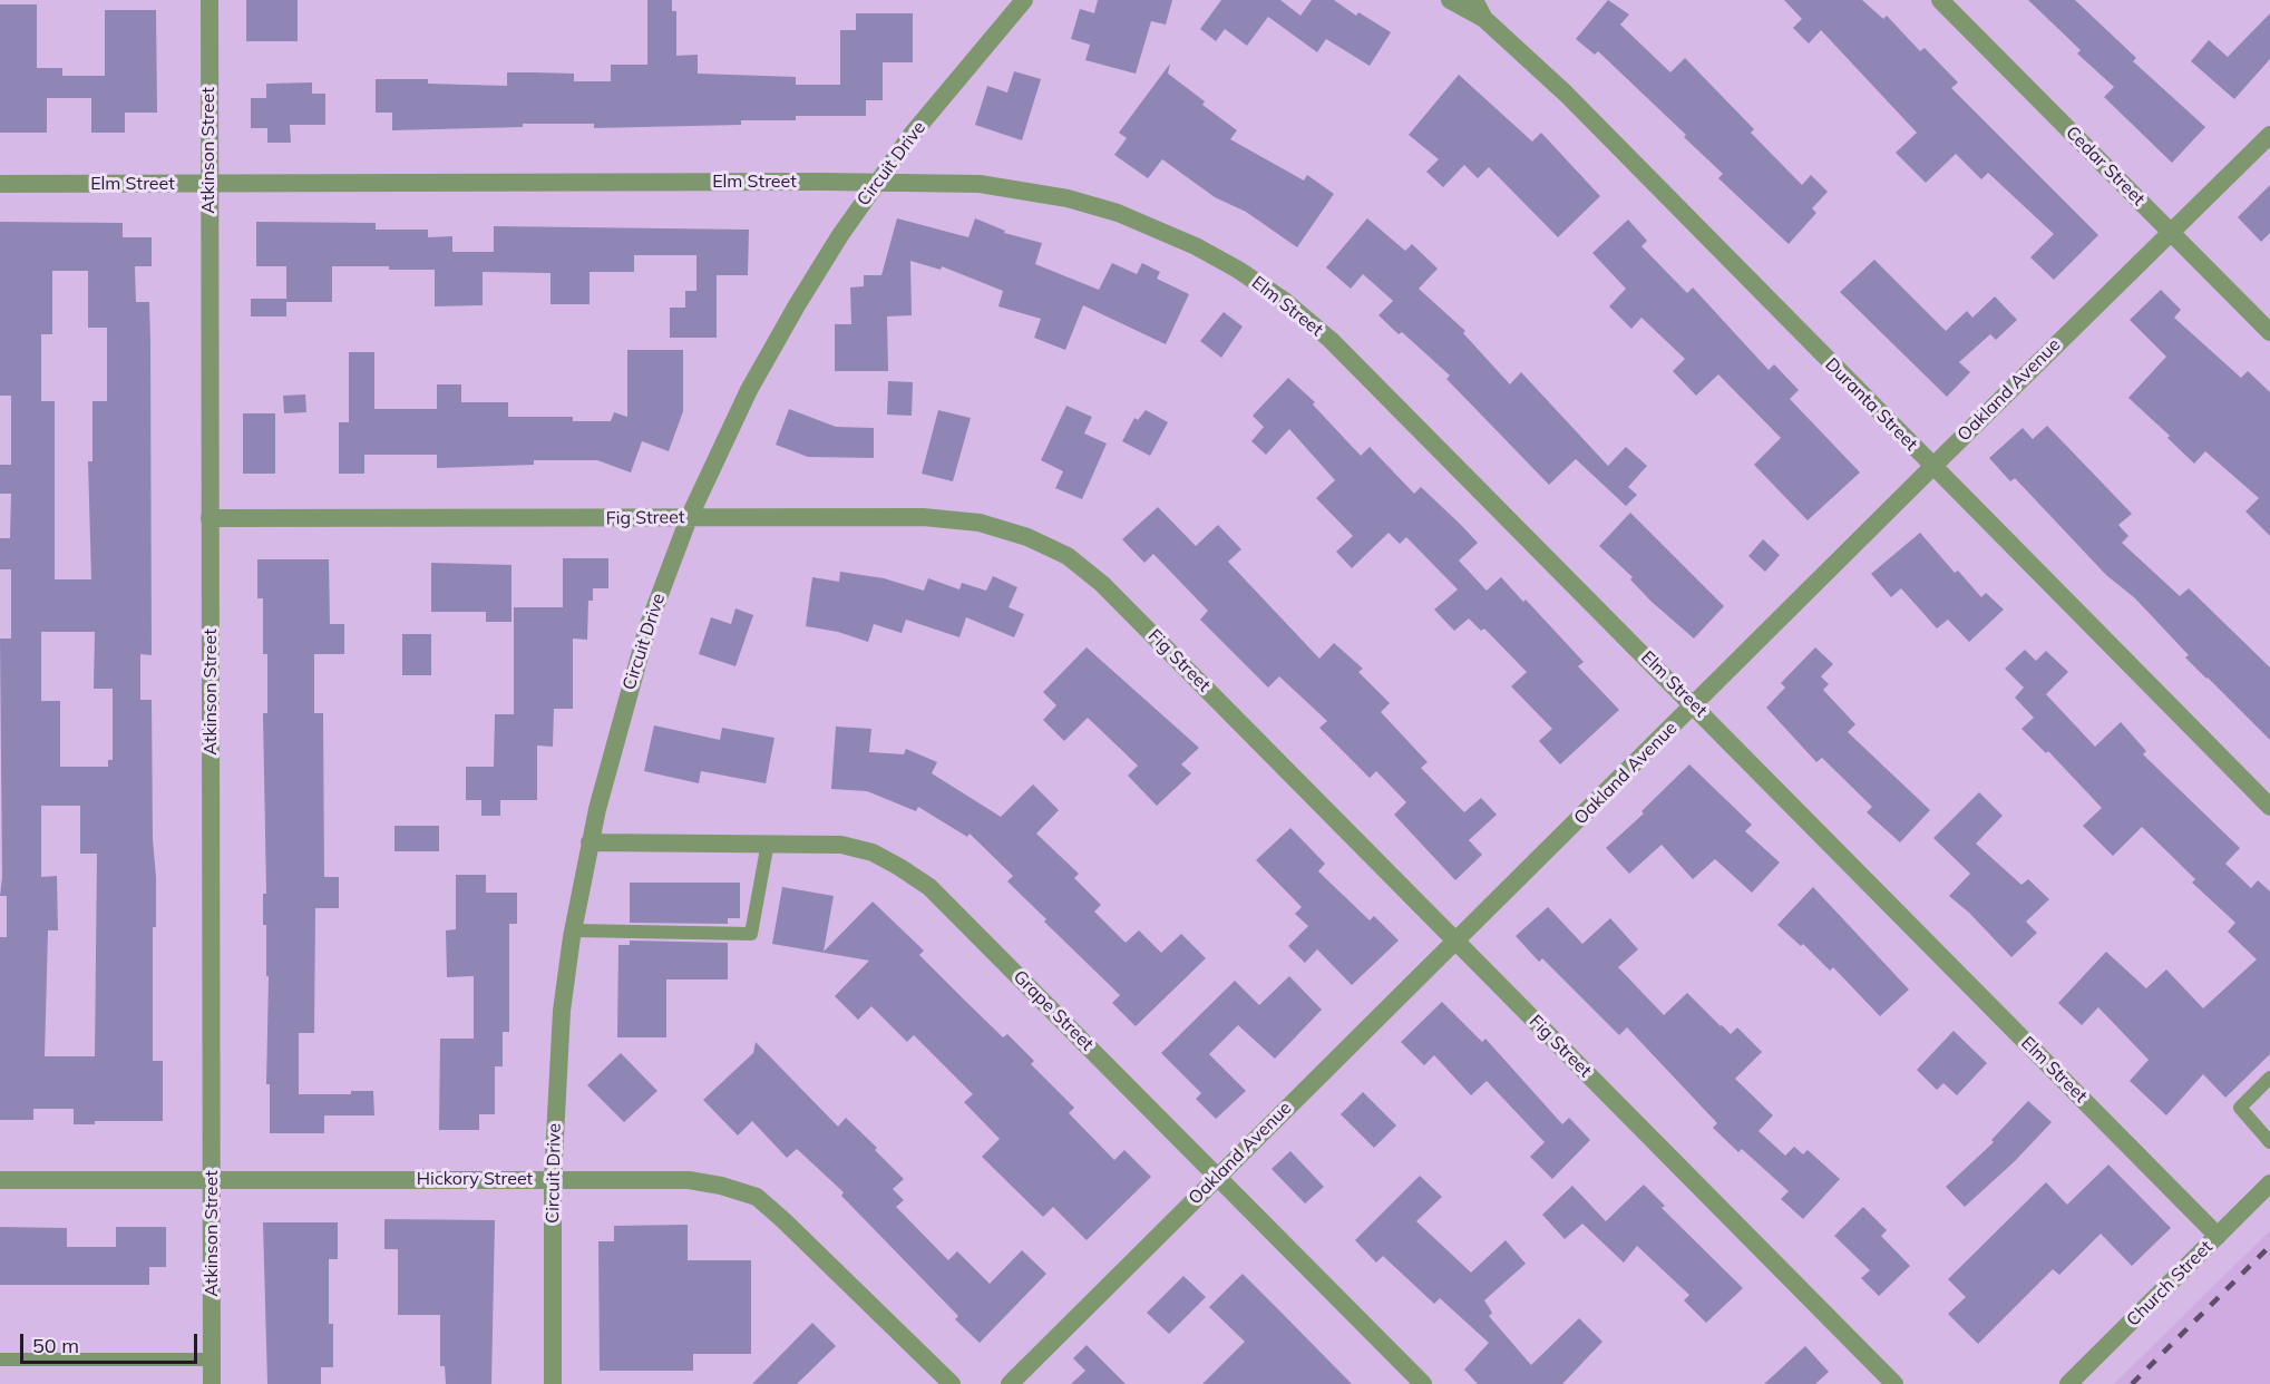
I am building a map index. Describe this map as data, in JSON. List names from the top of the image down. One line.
{"streets":{"street":["Atkinson Street","Circuit Drive","Cedar Street","Elm Street","Oakland Avenue","Duranta Street","Fig Street","Grape Street","Hickory Street","Church Street"]},"crossings":[["Atkinson Street","Elm Street"],["Atkinson Street","Fig Street"],["Atkinson Street","Hickory Street"],["Circuit Drive","Elm Street"],["Circuit Drive","Fig Street"],["Circuit Drive","Grape Street"],["Circuit Drive","Hickory Street"],["Cedar Street","Oakland Avenue"],["Elm Street","Oakland Avenue"],["Elm Street","Church Street"],["Oakland Avenue","Duranta Street"],["Oakland Avenue","Fig Street"],["Oakland Avenue","Grape Street"]],"scale_bar":"50 m"}
